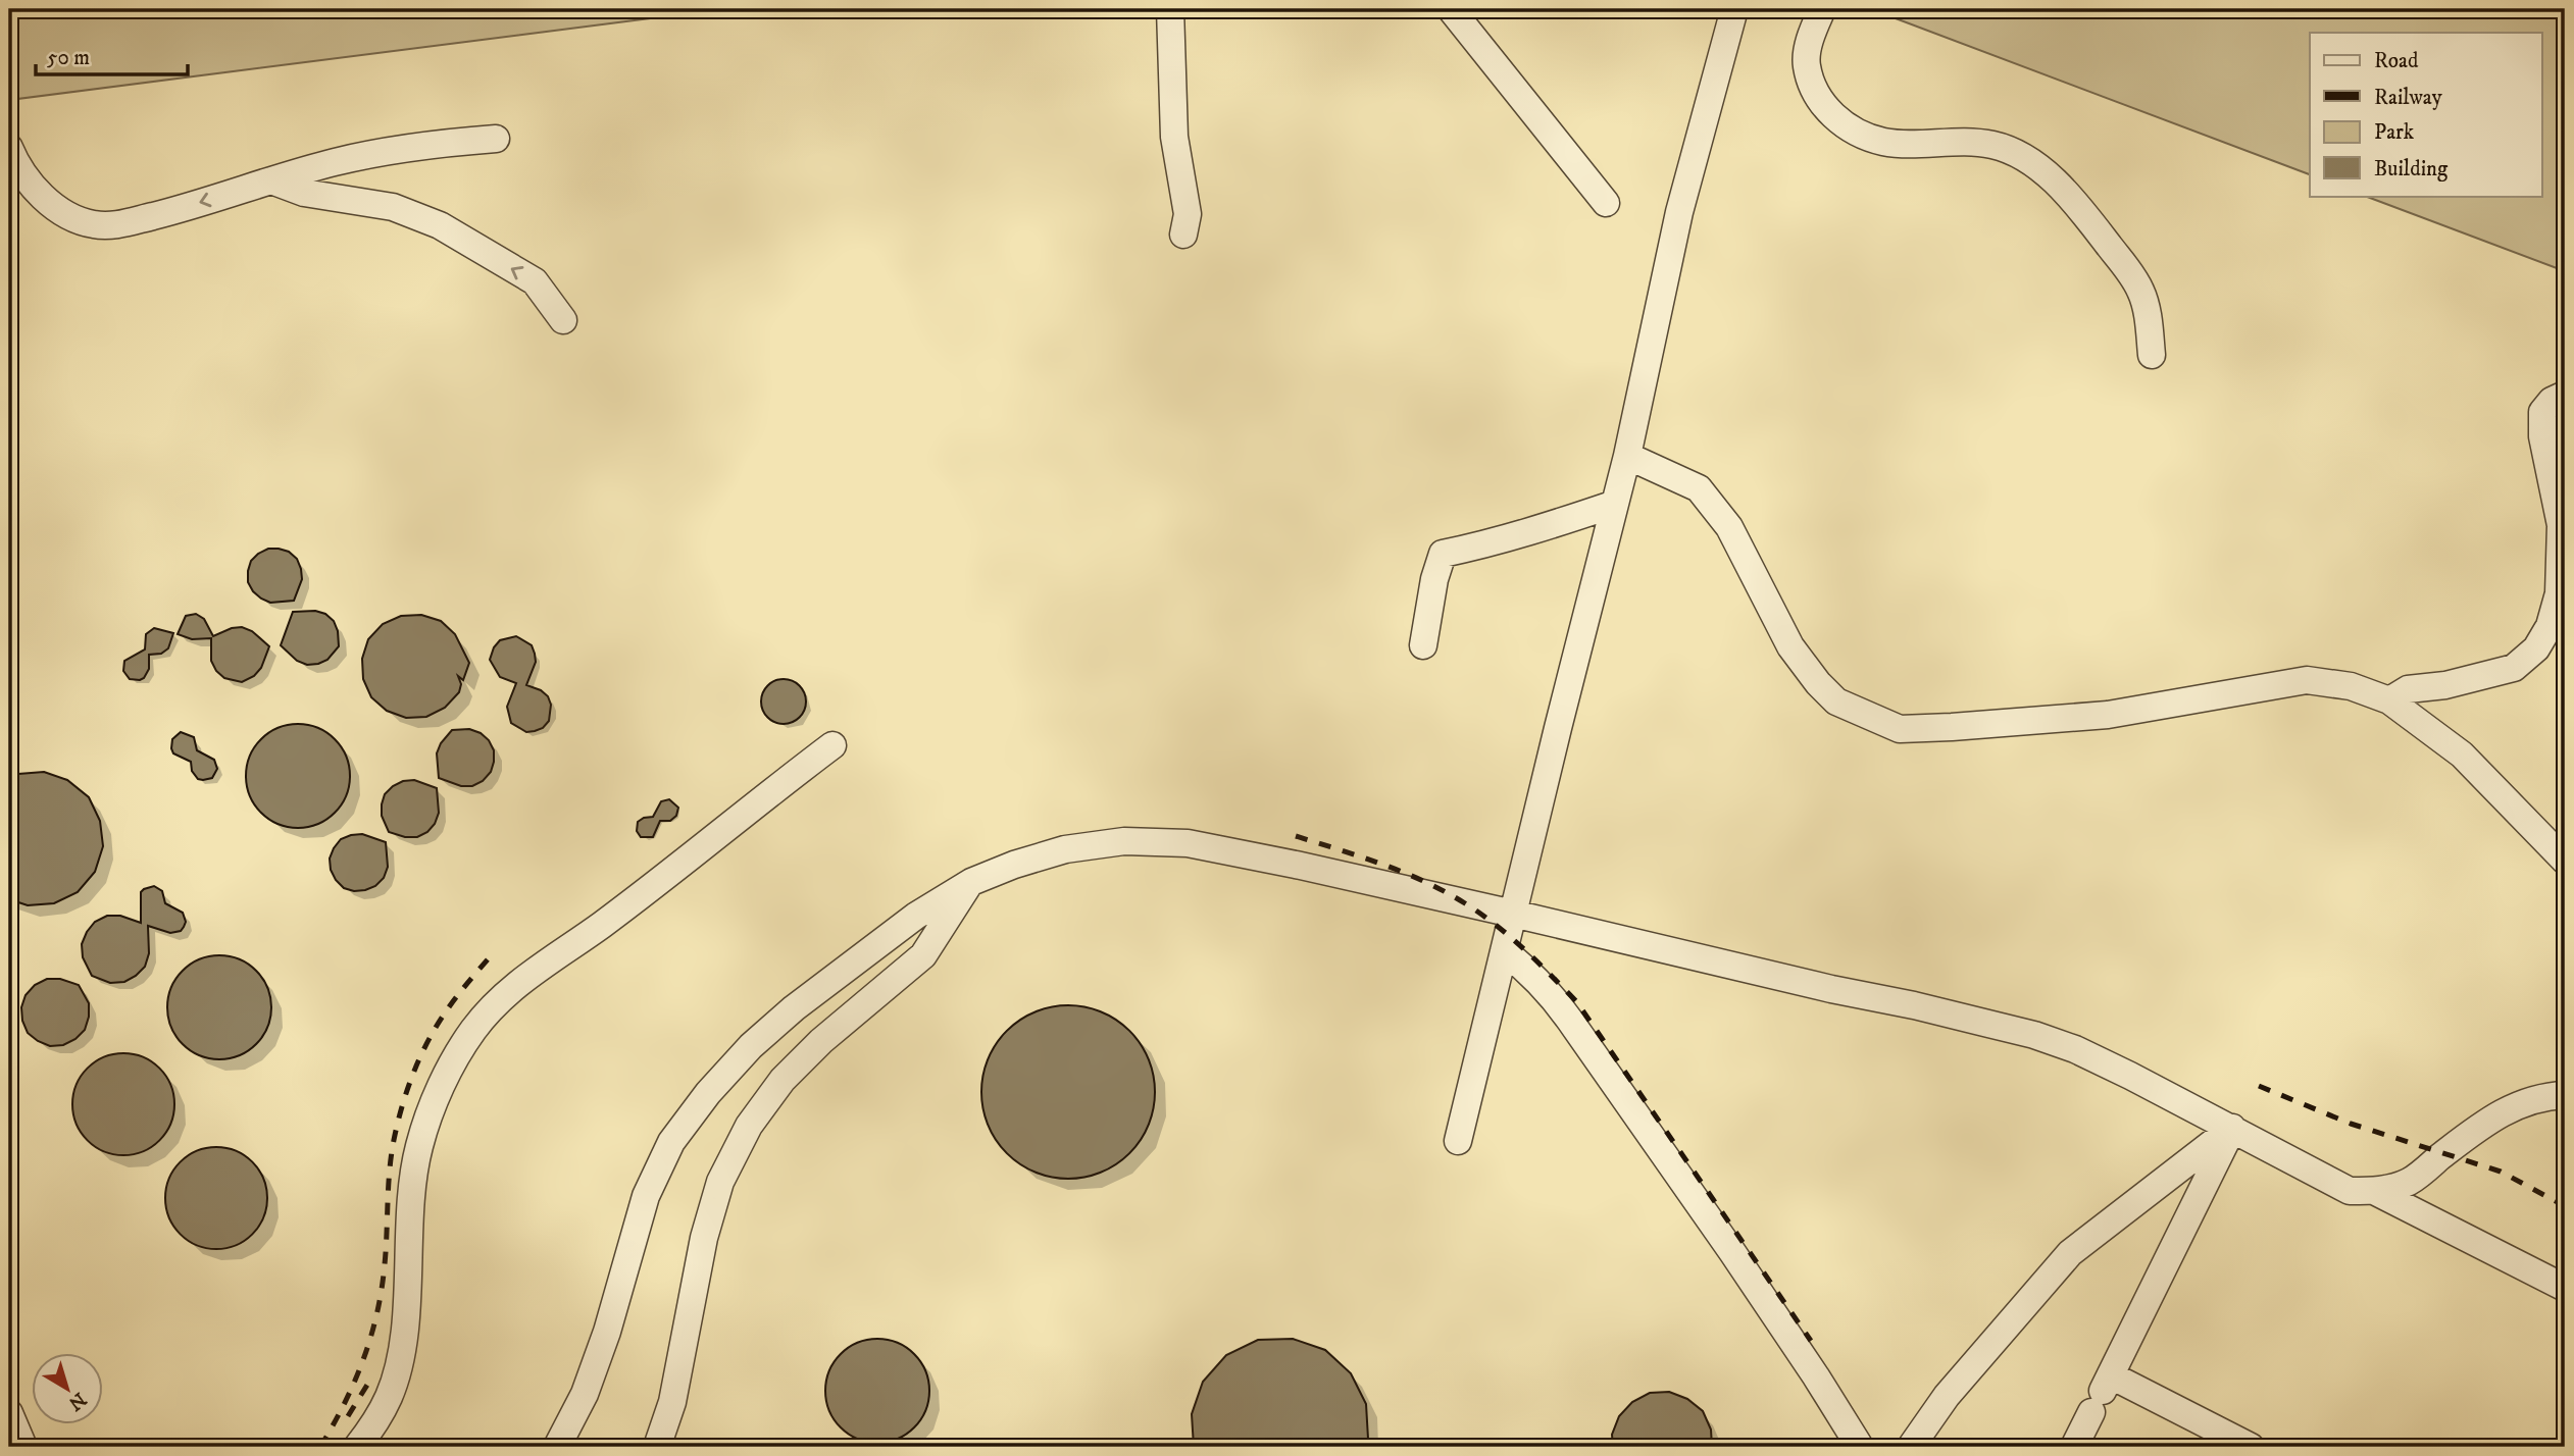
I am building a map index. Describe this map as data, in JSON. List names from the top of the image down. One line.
{"legend":["Road","Railway","Park","Building"],"scale_bar":"50 m","north":"bottom right"}
